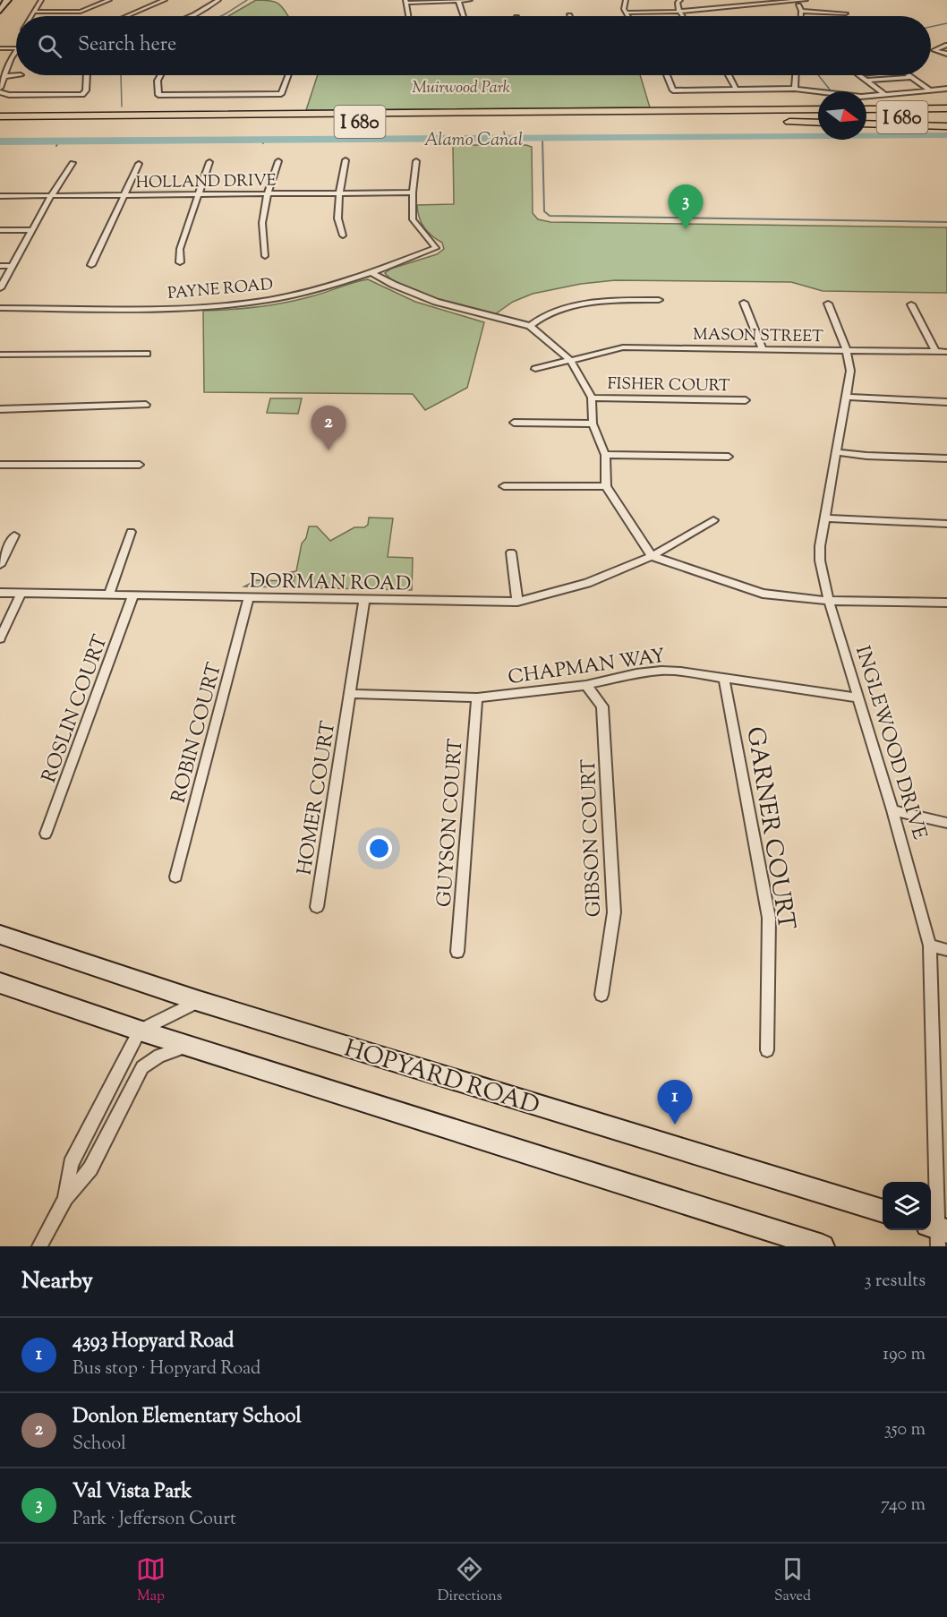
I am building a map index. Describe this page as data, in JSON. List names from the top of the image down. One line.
{"streets":{"highway":["I 680"],"main road":["HOPYARD ROAD"],"street":["HOLLAND DRIVE","PAYNE ROAD","MASON STREET","FISHER COURT","DORMAN ROAD","CHAPMAN WAY","ROSLIN COURT","ROBIN COURT","INGLEWOOD DRIVE","HOMER COURT","GUYSON COURT","GARNER COURT","GIBSON COURT"]},"crossings":[["HOLLAND DRIVE","PAYNE ROAD"],["MASON STREET","INGLEWOOD DRIVE"],["DORMAN ROAD","ROSLIN COURT"],["DORMAN ROAD","ROBIN COURT"],["DORMAN ROAD","HOMER COURT"],["CHAPMAN WAY","INGLEWOOD DRIVE"],["CHAPMAN WAY","HOMER COURT"],["CHAPMAN WAY","GUYSON COURT"],["CHAPMAN WAY","GARNER COURT"],["CHAPMAN WAY","GIBSON COURT"]],"water":["Alamo Canal"],"parks":["Muirwood Park"],"north":"right","page":{"search":"Search here","pins":["3","2","1"],"heading":["Nearby","3 results"],"list":[{"mark":"1","name":"4393 Hopyard Road","note":"Bus stop · Hopyard Road","value":"190 m"},{"mark":"2","name":"Donlon Elementary School","note":"School","value":"350 m"},{"mark":"3","name":"Val Vista Park","note":"Park · Jefferson Court","value":"740 m"}],"nav":["Map","Directions","Saved"]}}
